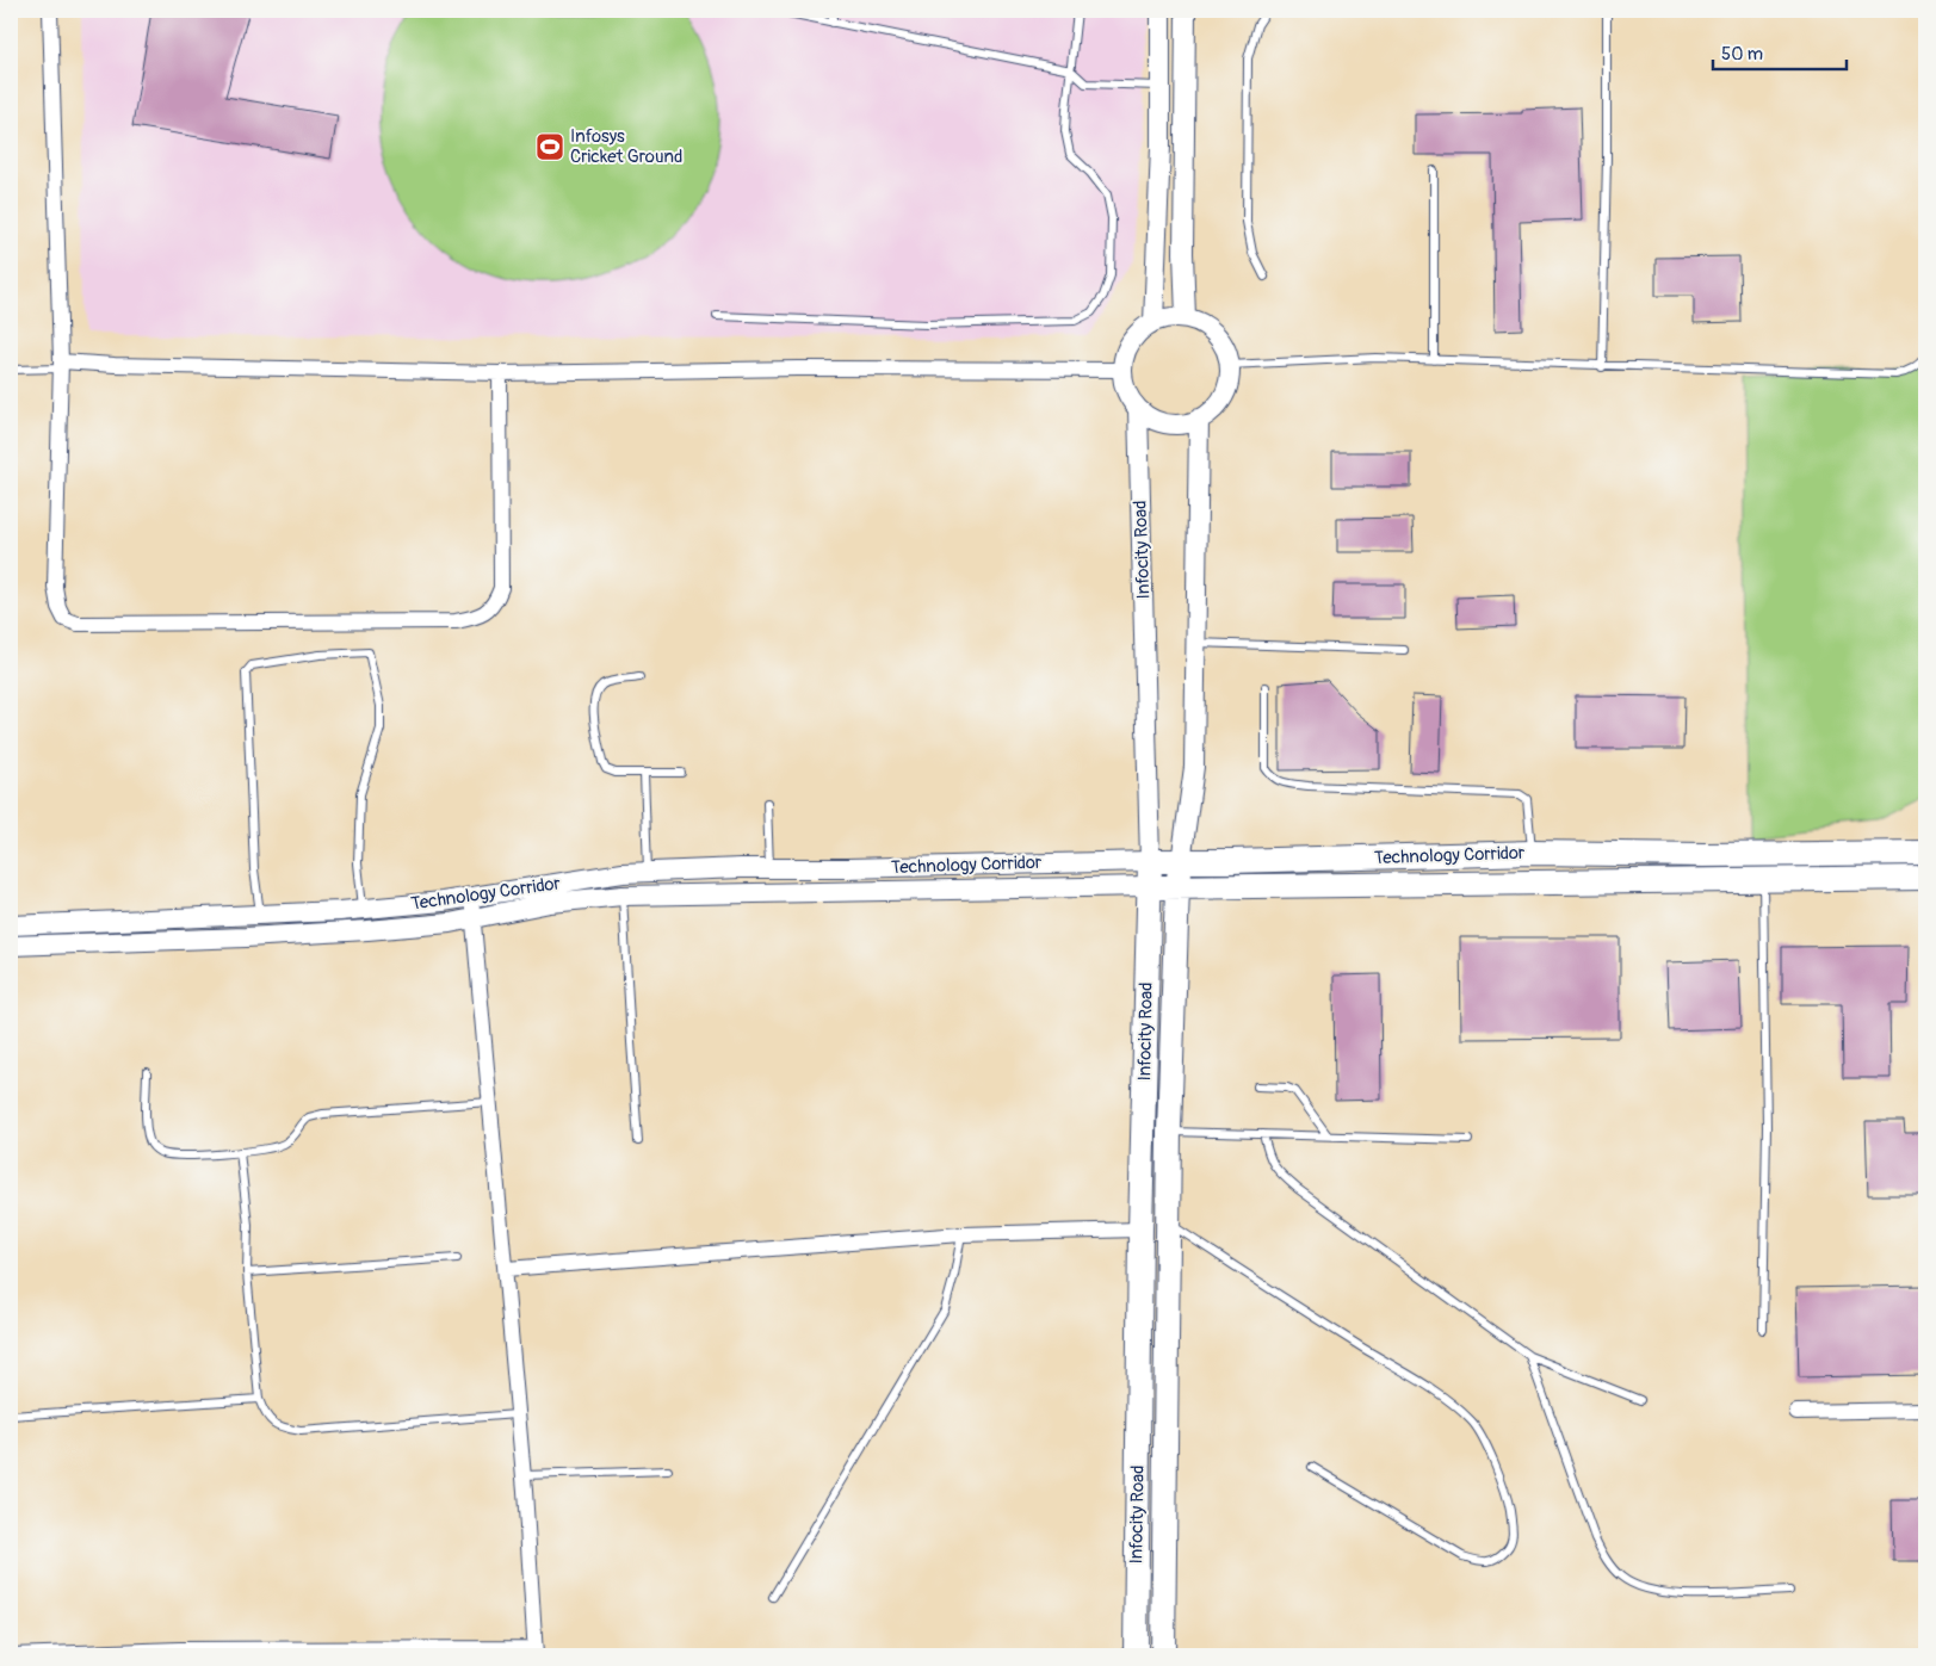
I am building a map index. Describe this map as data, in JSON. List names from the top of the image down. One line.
{"streets":{"main road":["Infocity Road","Technology Corridor"]},"crossings":[["Infocity Road","Technology Corridor"]],"places":{"sports":["Infosys Cricket Ground"]},"scale_bar":"50 m"}
